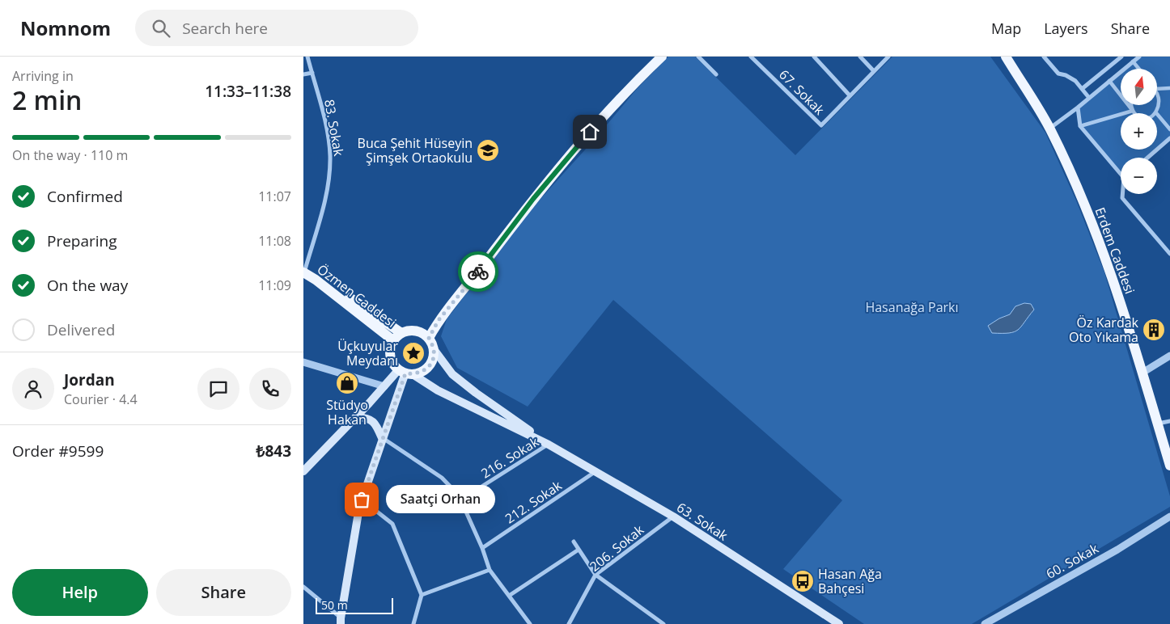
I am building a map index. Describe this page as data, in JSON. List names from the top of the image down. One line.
{"streets":{"main road":["Erdem Caddesi","Özmen Caddesi","63. Sokak"],"street":["67. Sokak","83. Sokak","216. Sokak","212. Sokak","206. Sokak","60. Sokak"]},"crossings":[["83. Sokak","Özmen Caddesi"],["Özmen Caddesi","63. Sokak"],["216. Sokak","63. Sokak"],["212. Sokak","63. Sokak"],["63. Sokak","206. Sokak"]],"parks":["Hasanağa Parkı"],"places":{"school or university":["Buca Şehit Hüseyin Şimşek Ortaokulu"],"building":["Öz Kardak Oto Yıkama"],"place":["Üçkuyular Meydanı"],"shop":["Stüdyo Hakan"],"other":["Saatçi Orhan"],"bus stop":["Hasan Ağa Bahçesi"]},"scale_bar":"50 m","north":"top","page":{"header":"Nomnom","search":"Search here","nav":["Map","Layers","Share"],"heading":["2 min","Arriving in","11:33–11:38"],"panel":["Jordan","Courier · 4.4","Order #9599","₺843"],"map_buttons":["+","−"],"bar":"On the way · 110 m","list":[["Confirmed","11:07"],["Preparing","11:08"],["On the way","11:09"],"Delivered"],"bubble":"Saatçi Orhan","buttons":["Help","Share"],"scale":"50 m"}}
